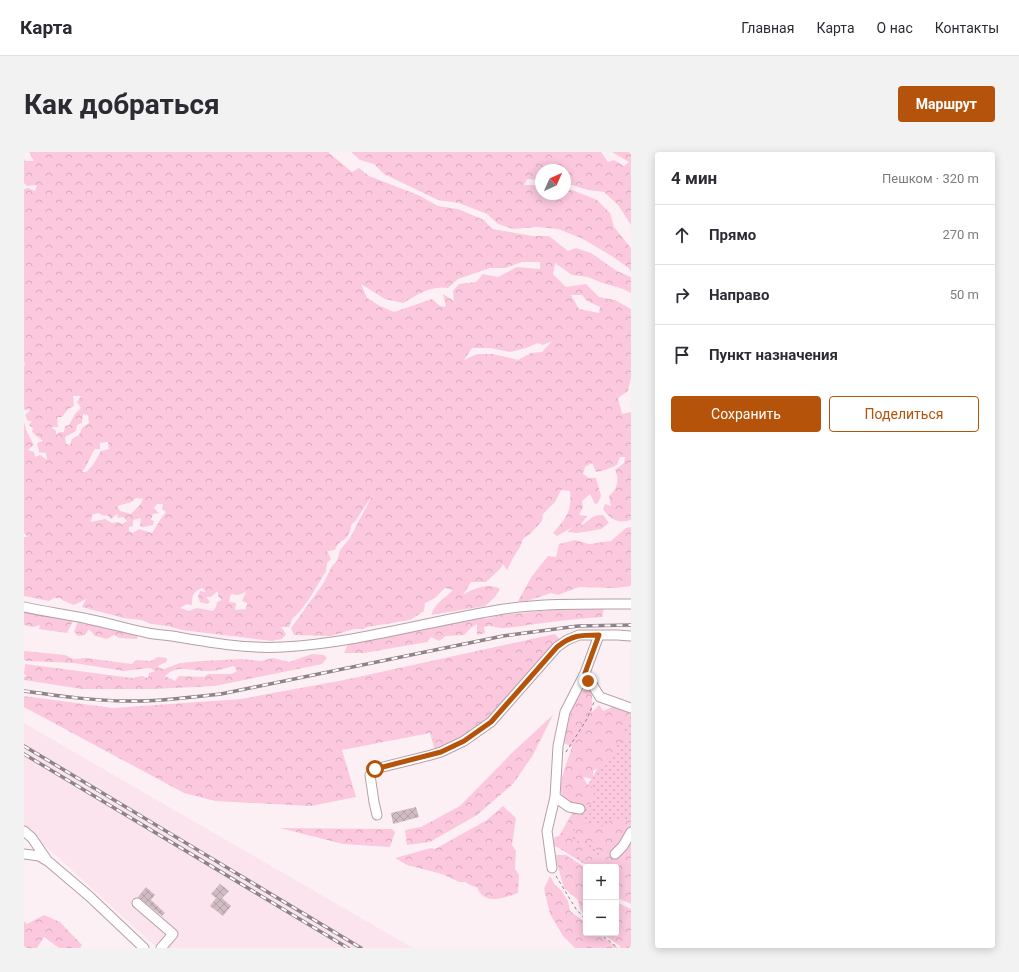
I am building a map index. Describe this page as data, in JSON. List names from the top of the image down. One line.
{"north":"top right","page":{"header":"Карта","nav":["Главная","Карта","О нас","Контакты"],"buttons":["Маршрут",["Сохранить","Поделиться"]],"title":"Как добраться","heading":["4 мин","Пешком · 320 m"],"list":[["Прямо","270 m"],["Направо","50 m"],"Пункт назначения"],"map_buttons":["+","−"]}}
